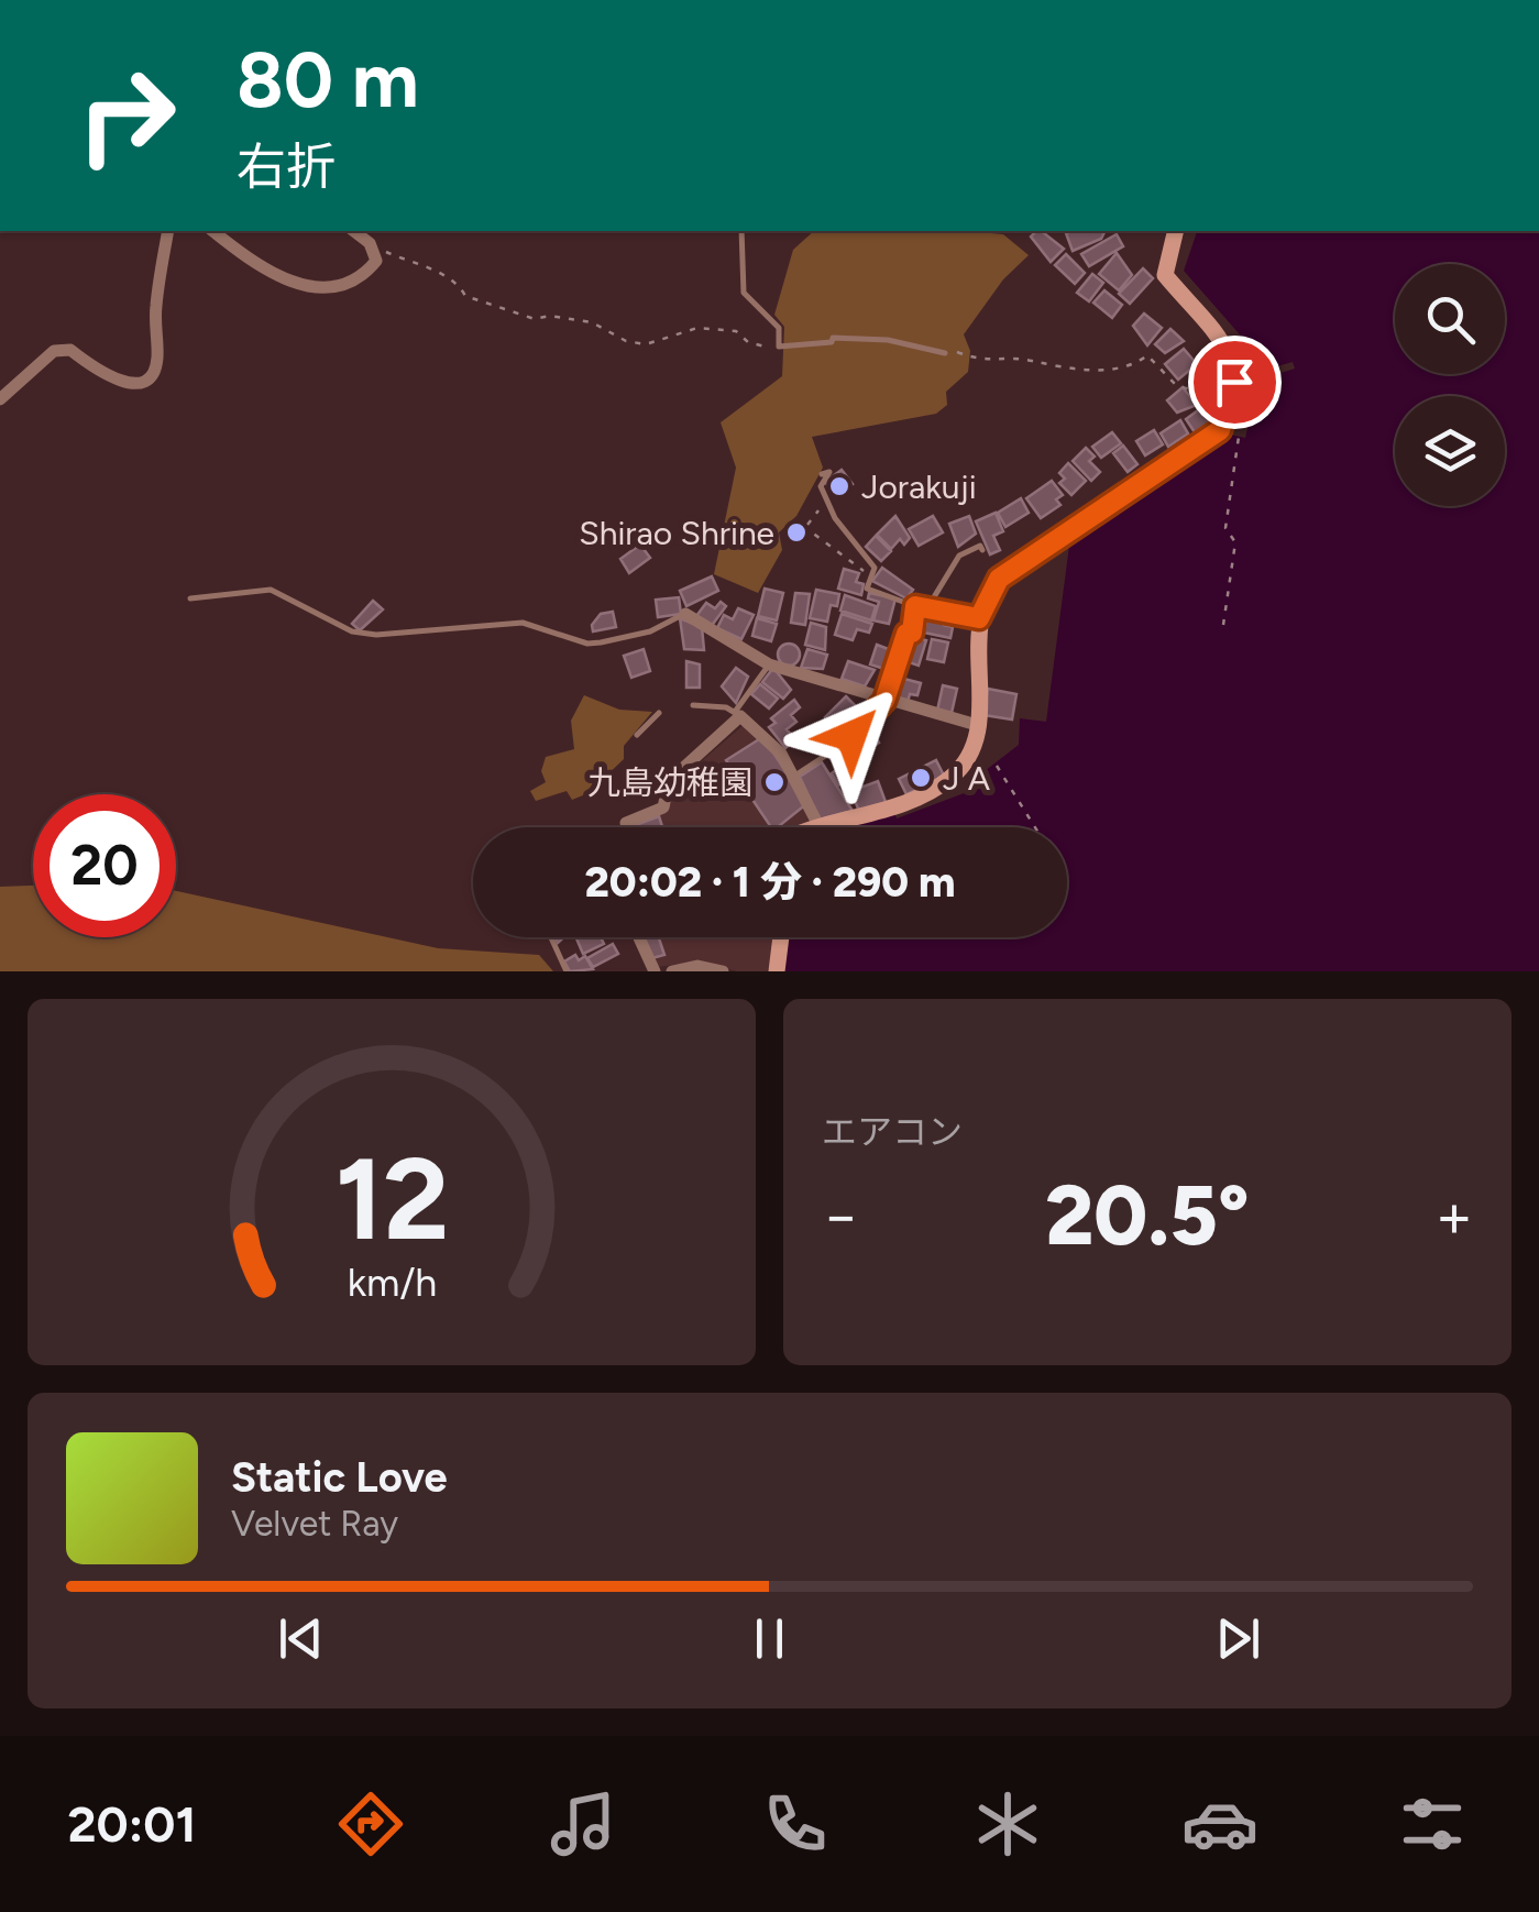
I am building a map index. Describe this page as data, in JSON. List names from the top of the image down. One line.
{"places":["Jorakuji","Shirao Shrine","J A","九島幼稚園"],"page":{"turn":["80 m","右折"],"limit":"20","trip":"20:02 · 1 分 · 290 m","tile":"エアコン","heat":["−","20.5°","+"],"song":["Static Love","Velvet Ray"],"tabs":"20:01","gauge":["12","km/h"]}}
